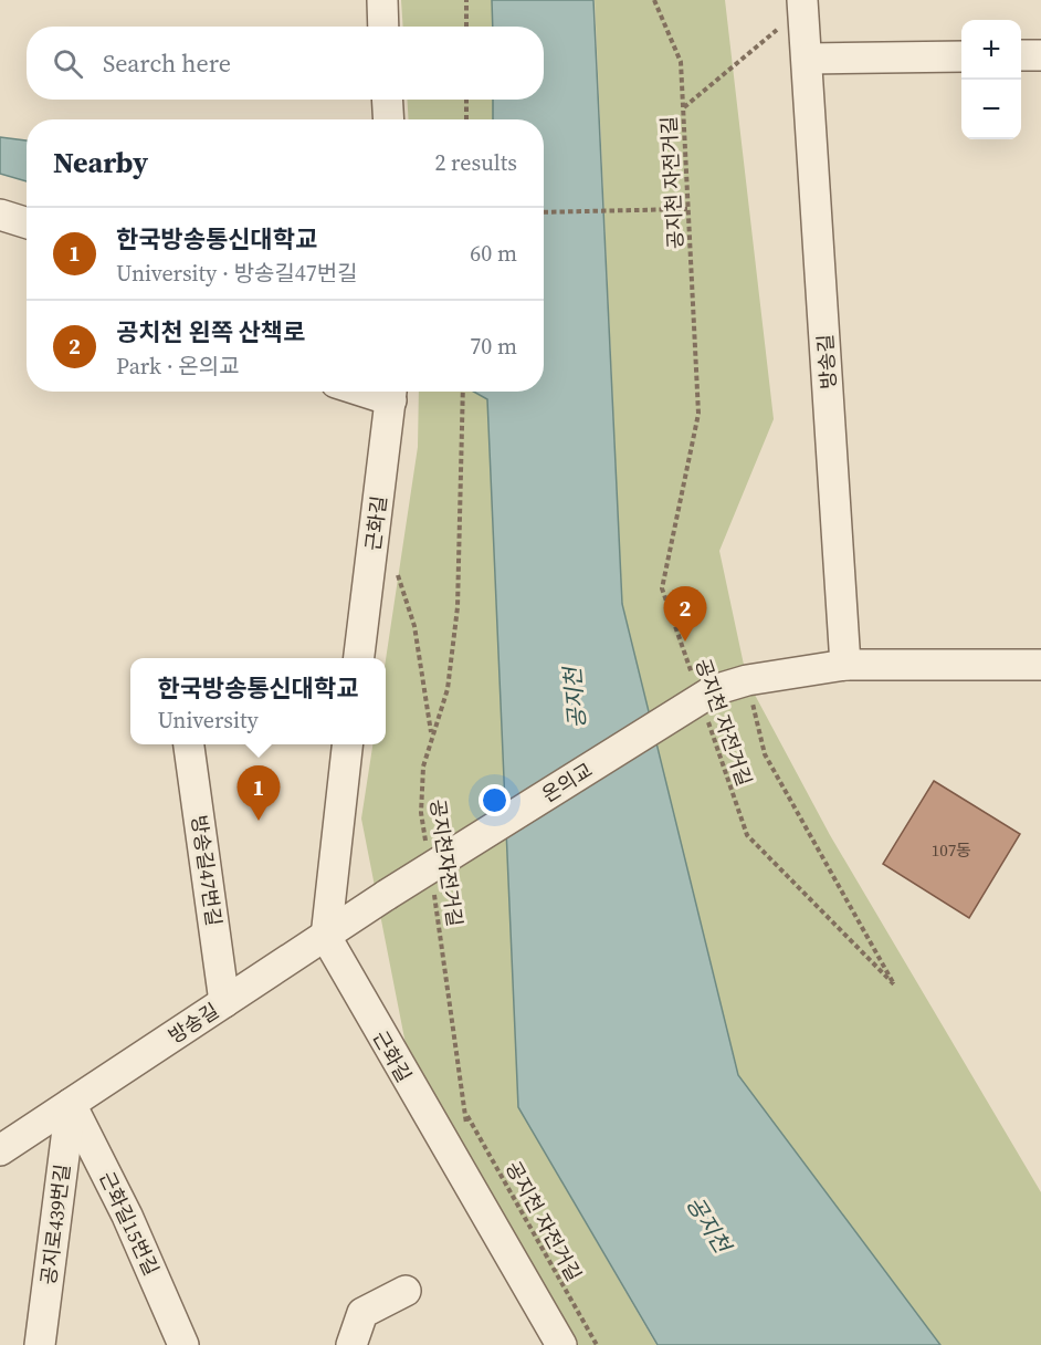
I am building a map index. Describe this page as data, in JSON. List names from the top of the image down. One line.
{"streets":{"street":["방송길","근화길","온의교","방송길47번길","근화길15번길","공지로439번길"],"path":["공지천 자전거길","공지천자전거길"]},"crossings":[["공지천 자전거길","온의교"],["공지천 자전거길","공지천자전거길"],["방송길","근화길"],["방송길","온의교"],["방송길","방송길47번길"],["방송길","근화길15번길"],["방송길","공지로439번길"],["근화길15번길","공지로439번길"]],"water":["공지천"],"house_numbers":["107동"],"page":{"map_buttons":["+","−"],"search":"Search here","heading":["Nearby","2 results"],"list":[{"mark":"1","name":"한국방송통신대학교","note":"University · 방송길47번길","value":"60 m"},{"mark":"2","name":"공치천 왼쪽 산책로","note":"Park · 온의교","value":"70 m"}],"pins":["2","1"],"popup":["한국방송통신대학교","University"]}}
